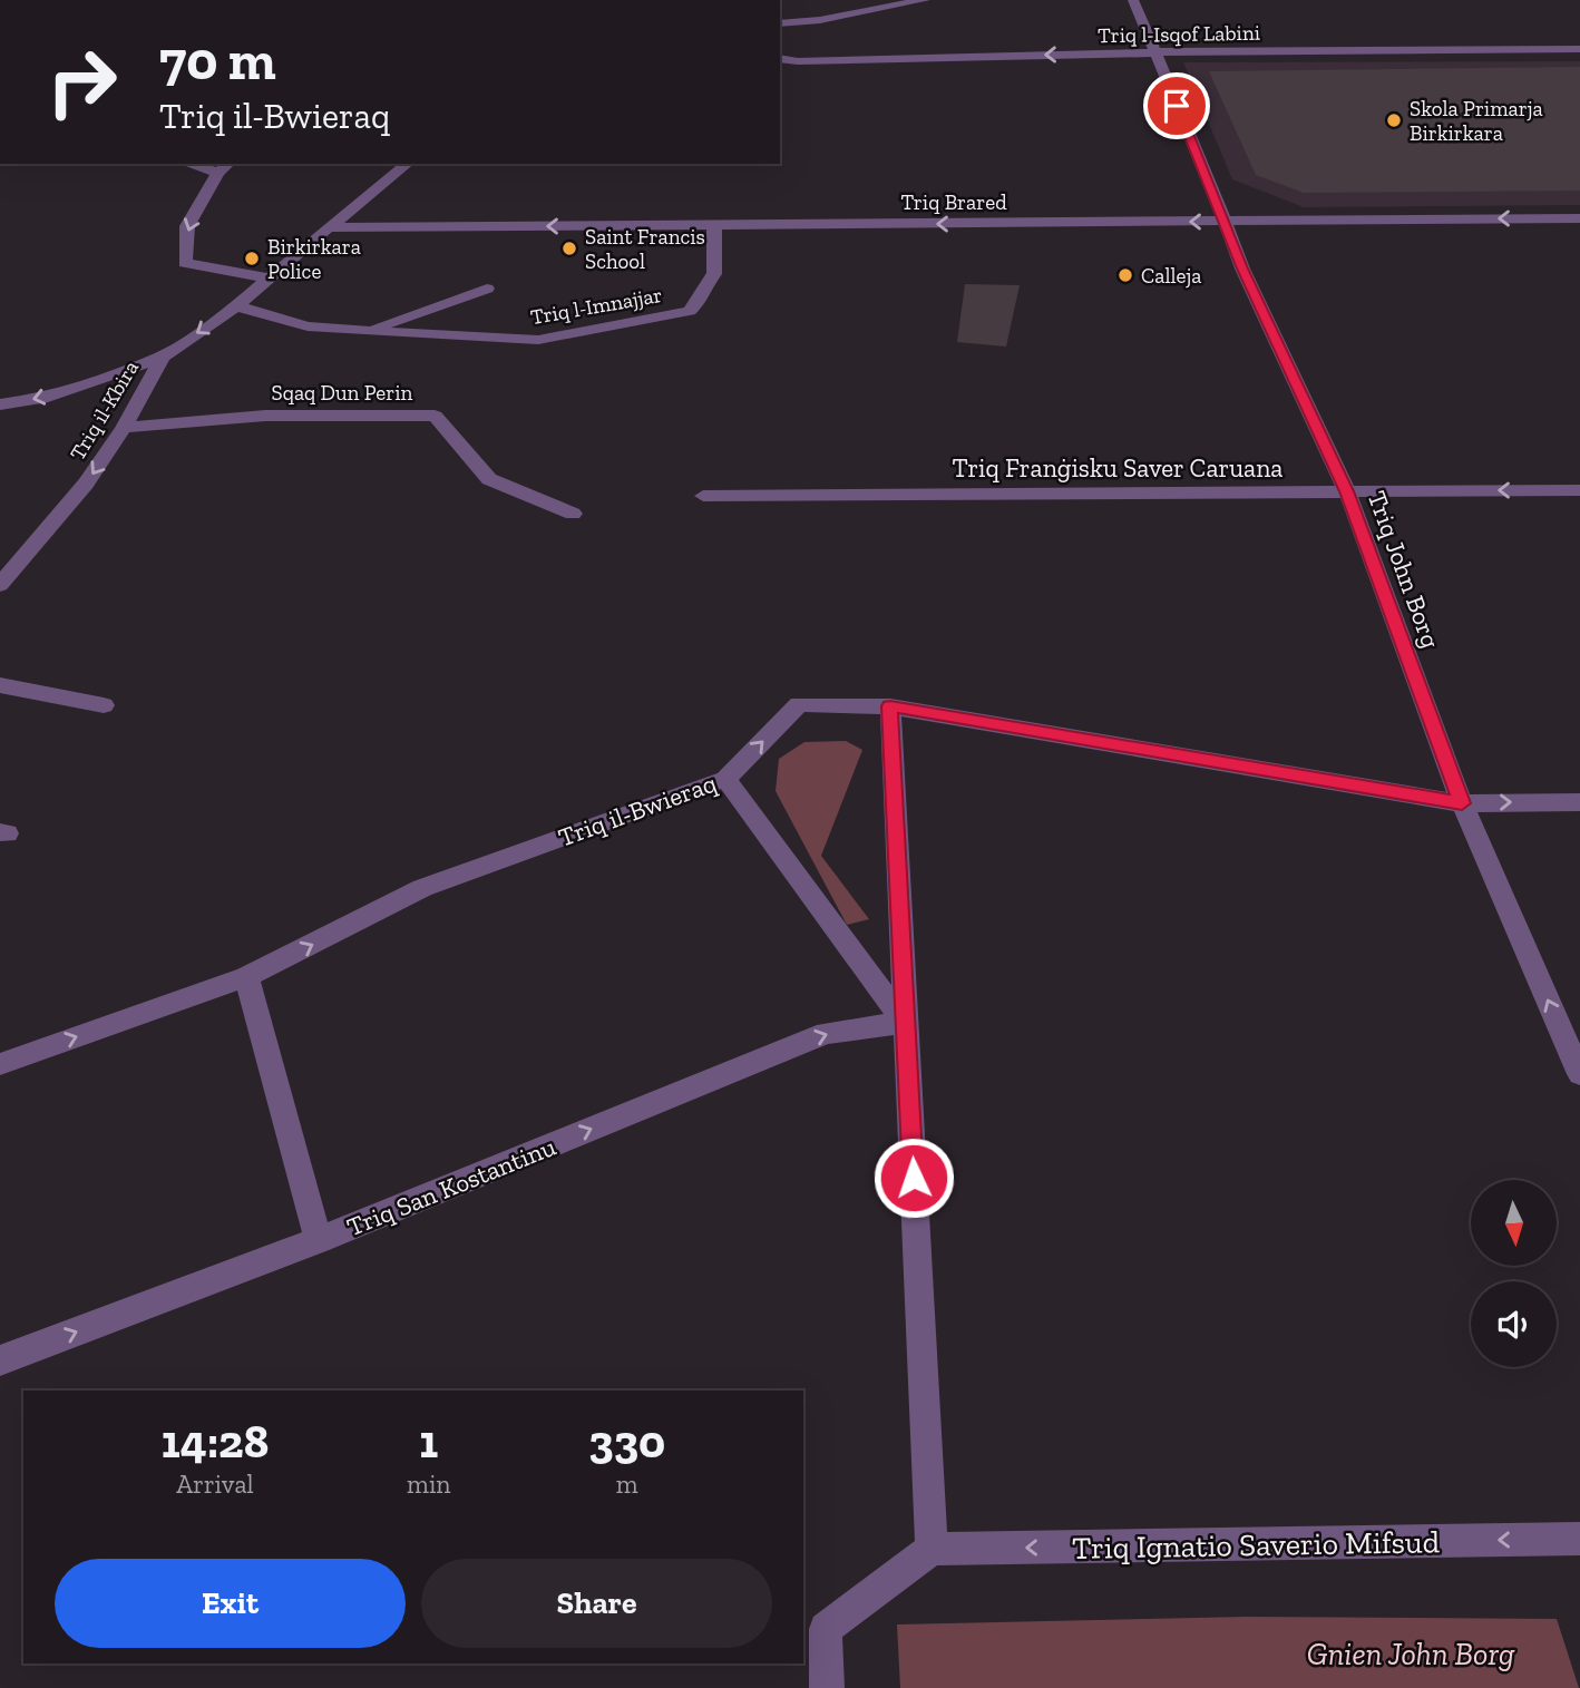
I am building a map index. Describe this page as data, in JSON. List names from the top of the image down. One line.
{"streets":{"street":["Triq l-Isqof Labini","Triq Brared","Triq l-Imnajjar","Sqaq Dun Perin","Triq il-Kbira","Triq Franġisku Saver Caruana","Triq John Borg","Triq il-Bwieraq","Triq San Kostantinu","Triq Ignatio Saverio Mifsud"]},"crossings":[["Triq l-Isqof Labini","Triq John Borg"],["Triq Brared","Triq l-Imnajjar"],["Triq Brared","Triq il-Kbira"],["Triq Brared","Triq John Borg"],["Triq l-Imnajjar","Triq il-Kbira"],["Sqaq Dun Perin","Triq il-Kbira"],["Triq Franġisku Saver Caruana","Triq John Borg"],["Triq John Borg","Triq il-Bwieraq"]],"one_way":["Triq Brared","Triq il-Kbira","Triq il-Bwieraq","Triq San Kostantinu","Triq Ignatio Saverio Mifsud"],"parks":["Gnien John Borg"],"places":["Skola Primarja Birkirkara","Saint Francis School","Birkirkara Police","Calleja"],"north":"bottom","page":{"turn":["70 m","Triq il-Bwieraq"],"eta":["14:28","Arrival","1","min","330","m"],"buttons":["Exit","Share"]}}
